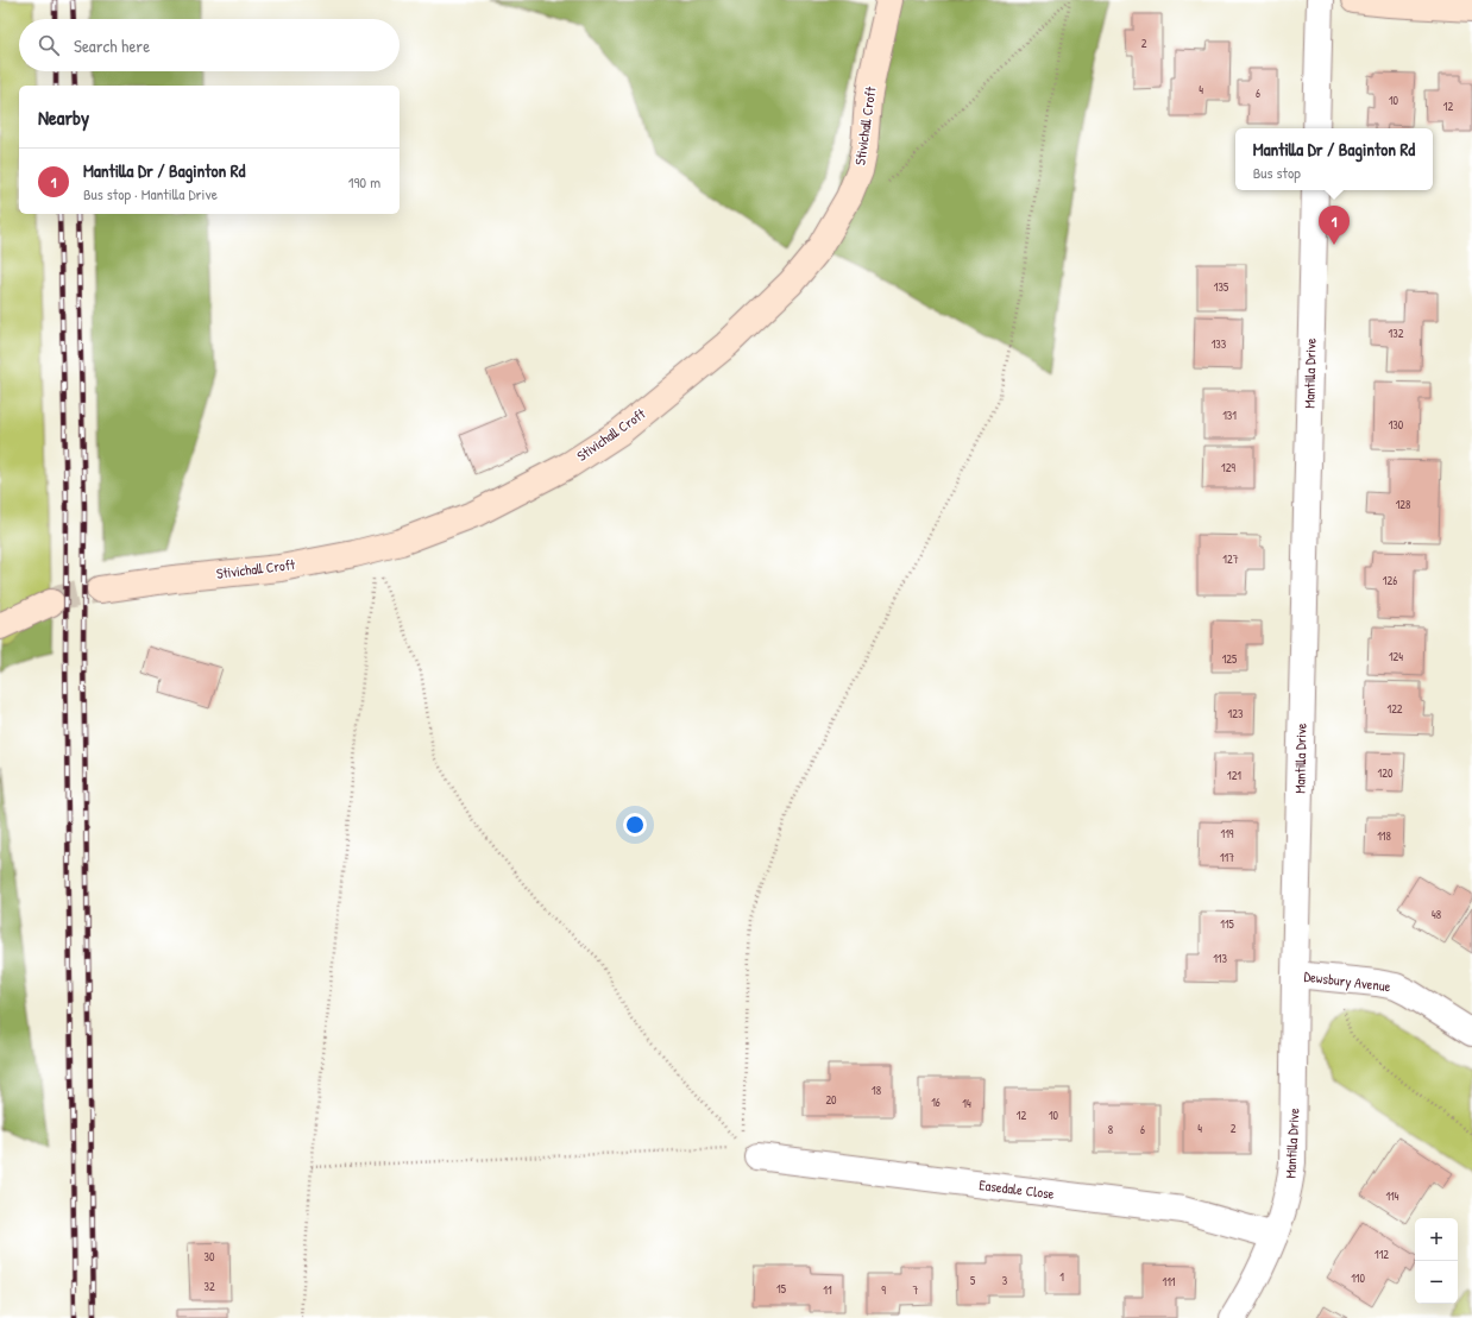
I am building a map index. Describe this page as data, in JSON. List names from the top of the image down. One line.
{"streets":{"street":["Stivichall Croft","Mantilla Drive","Dewsbury Avenue","Easedale Close"]},"crossings":[["Mantilla Drive","Dewsbury Avenue"],["Mantilla Drive","Easedale Close"]],"house_numbers":["2","4","6","10","12","135","132","133","131","130","129","128","127","126","124","125","122","123","120","121","119","118","117","48","115","113","18","20","16","14","12","10","4","2","8","6","114","112","30","1","110","5","3","111","32","15","11","9","7"],"page":{"search":"Search here","heading":"Nearby","popup":["Mantilla Dr / Baginton Rd","Bus stop"],"list":[{"mark":"1","name":"Mantilla Dr / Baginton Rd","note":"Bus stop · Mantilla Drive","value":"190 m"}],"pins":"1","map_buttons":["+","−"]}}
